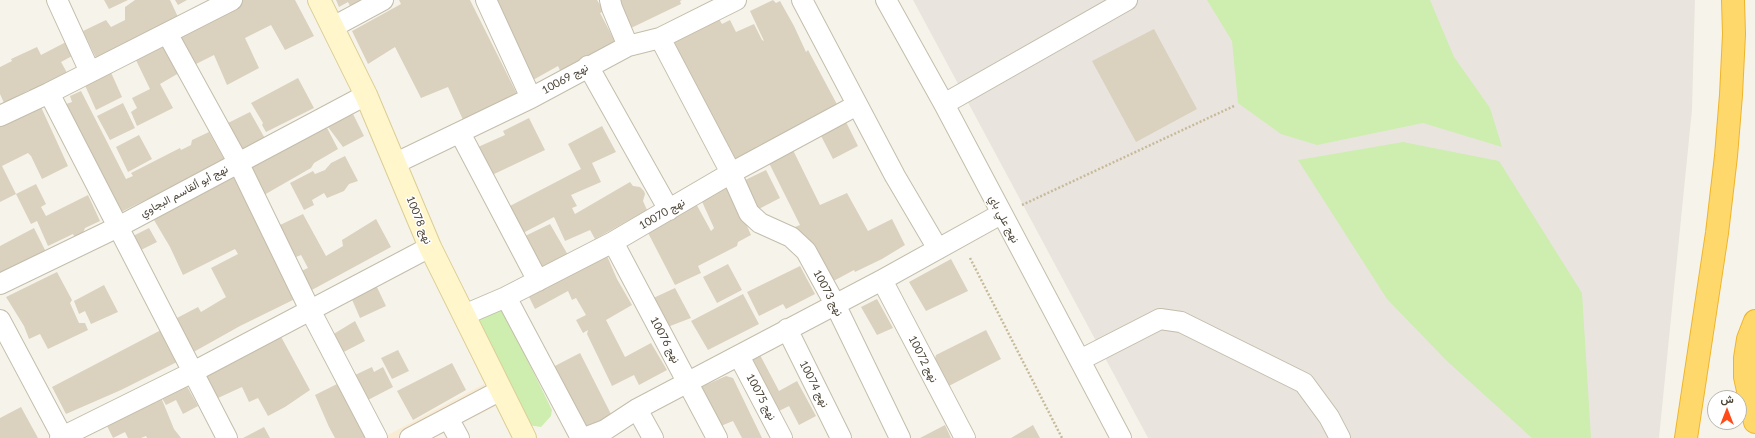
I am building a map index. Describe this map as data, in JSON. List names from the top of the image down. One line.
{"streets":{"street":["نهج 10069","نهج أبو ألقاسم البجاوي","نهج 10070","نهج علي باي","نهج 10078","نهج 10073","نهج 10076","نهج 10072","نهج 10074","نهج 10075"]},"crossings":[["نهج 10069","نهج 10078"],["نهج 10069","نهج 10073"],["نهج أبو ألقاسم البجاوي","نهج 10078"],["نهج 10070","نهج 10078"],["نهج 10070","نهج 10073"],["نهج 10070","نهج 10076"]],"north":"top"}
